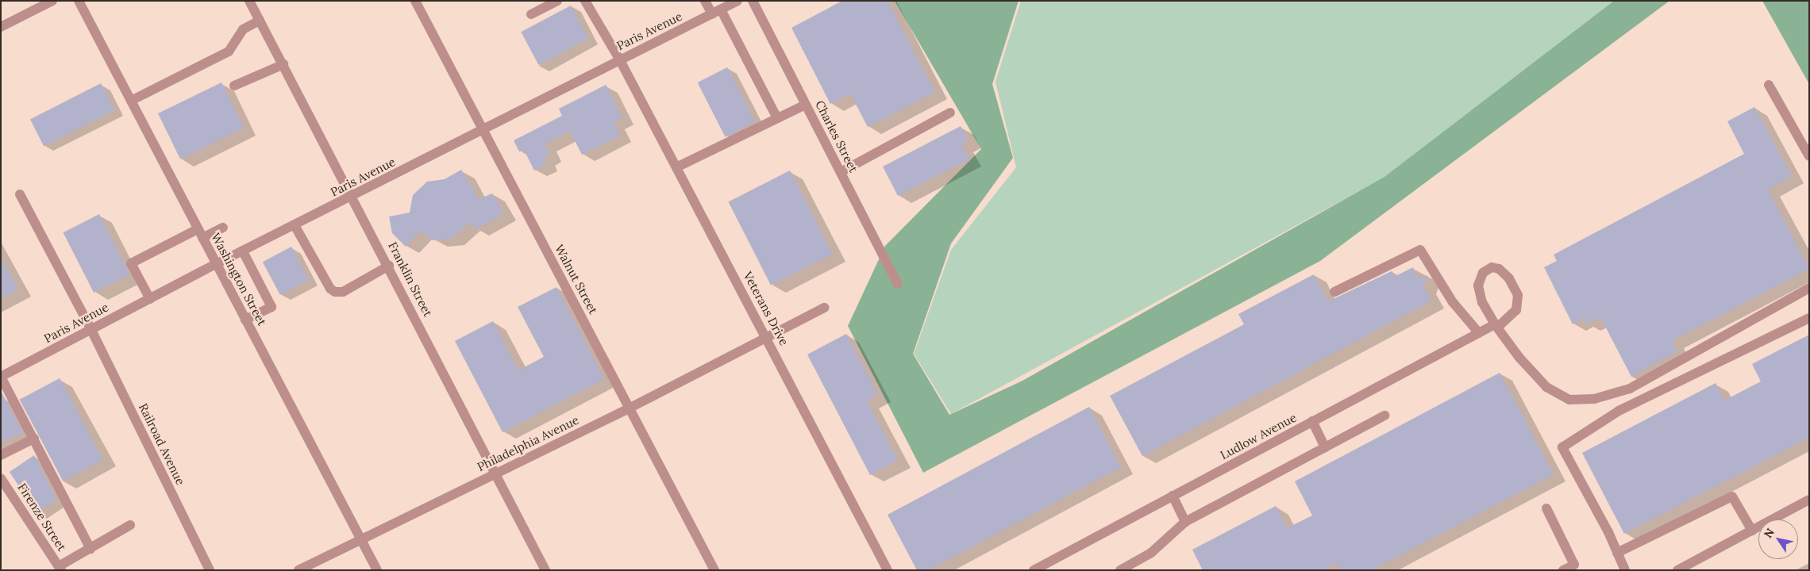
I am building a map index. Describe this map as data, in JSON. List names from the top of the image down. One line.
{"streets":{"street":["Paris Avenue","Charles Street","Washington Street","Franklin Street","Walnut Street","Veterans Drive","Ludlow Avenue","Philadelphia Avenue","Railroad Avenue","Firenze Street"]},"crossings":[["Paris Avenue","Washington Street"],["Paris Avenue","Franklin Street"],["Paris Avenue","Walnut Street"],["Paris Avenue","Veterans Drive"],["Paris Avenue","Railroad Avenue"],["Washington Street","Philadelphia Avenue"],["Franklin Street","Philadelphia Avenue"],["Walnut Street","Philadelphia Avenue"],["Veterans Drive","Philadelphia Avenue"]],"north":"top left"}
